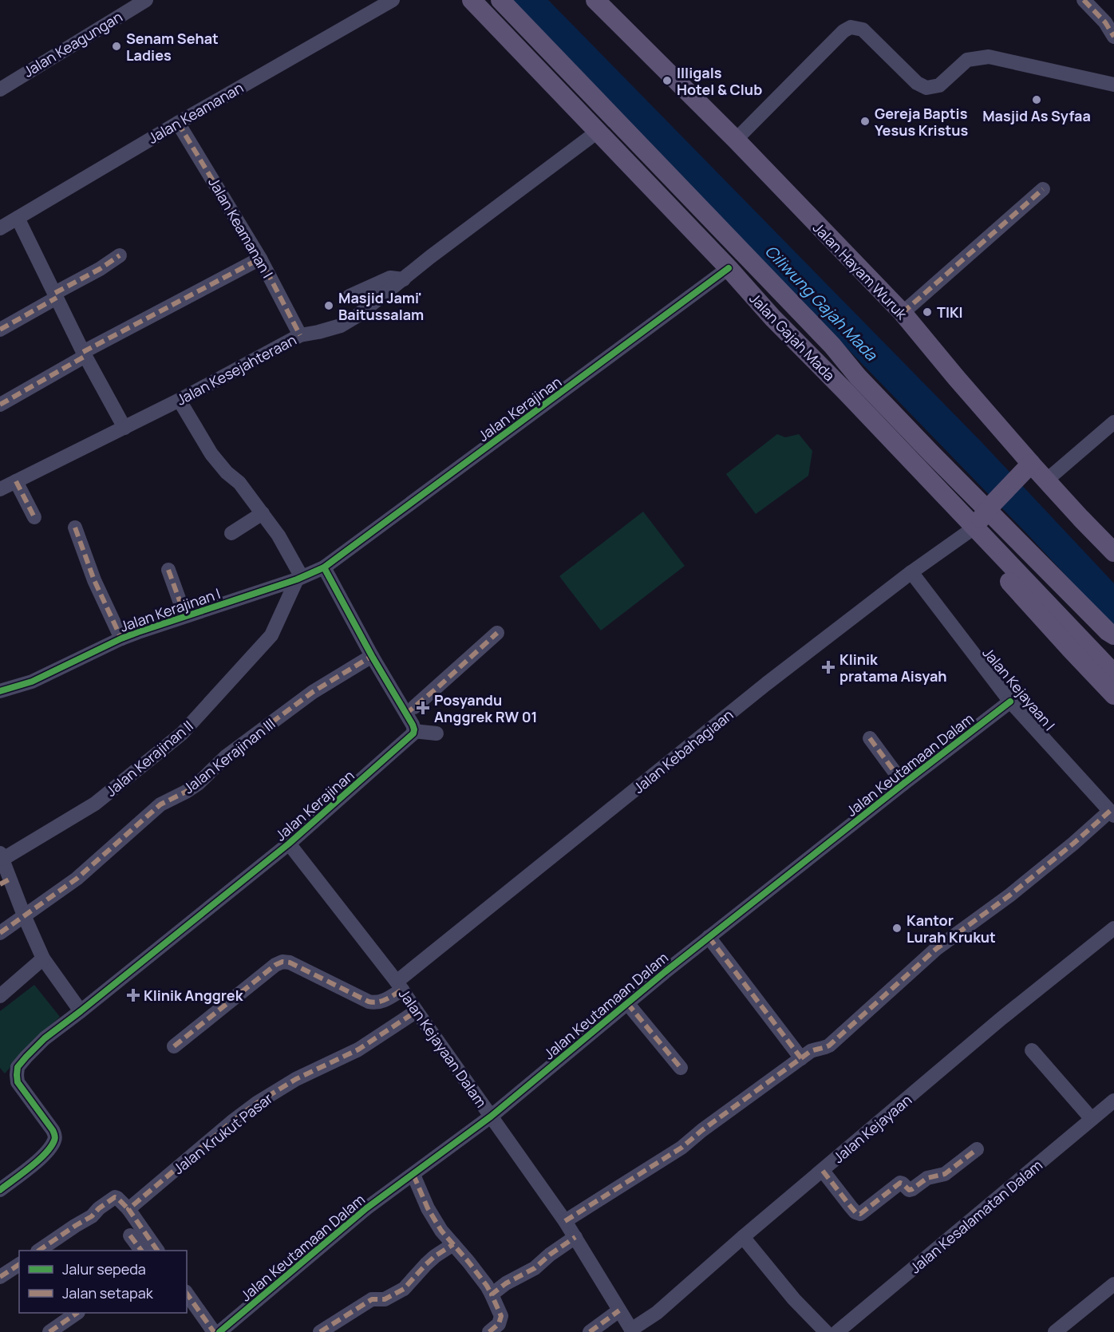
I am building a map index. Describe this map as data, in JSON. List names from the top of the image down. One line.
{"streets":{"main road":["Jalan Hayam Wuruk","Jalan Gajah Mada"],"street":["Jalan Keagungan","Jalan Keamanan","Jalan Keamanan I","Jalan Kesejahteraan","Jalan Kerajinan","Jalan Kerajinan I","Jalan Kejayaan I","Jalan Kebahagiaan","Jalan Kerajinan III","Jalan Kerajinan II","Jalan Keutamaan Dalam","Jalan Kejayaan Dalam","Jalan Kejayaan","Jalan Krukut Pasar","Jalan Kesalamatan Dalam"]},"crossings":[["Jalan Keamanan","Jalan Keamanan I"],["Jalan Keamanan I","Jalan Kesejahteraan"],["Jalan Gajah Mada","Jalan Kesejahteraan"],["Jalan Gajah Mada","Jalan Kerajinan"],["Jalan Gajah Mada","Jalan Kebahagiaan"],["Jalan Kerajinan","Jalan Kerajinan I"],["Jalan Kerajinan","Jalan Kerajinan II"],["Jalan Kerajinan","Jalan Kejayaan Dalam"],["Jalan Kerajinan I","Jalan Kerajinan II"],["Jalan Kejayaan I","Jalan Kebahagiaan"],["Jalan Kejayaan I","Jalan Keutamaan Dalam"],["Jalan Kebahagiaan","Jalan Kejayaan Dalam"],["Jalan Keutamaan Dalam","Jalan Kejayaan Dalam"],["Jalan Kejayaan Dalam","Jalan Kejayaan"],["Jalan Kejayaan Dalam","Jalan Krukut Pasar"]],"water":["Ciliwung Gajah Mada"],"places":{"other":["Senam Sehat Ladies","Illigals Hotel & Club","Masjid As Syfaa","Gereja Baptis Yesus Kristus","Masjid Jami' Baitussalam","TIKI","Kantor Lurah Krukut"],"health":["Klinik pratama Aisyah","Posyandu Anggrek RW 01","Klinik Anggrek"]},"legend":["Jalur sepeda","Jalan setapak"]}
